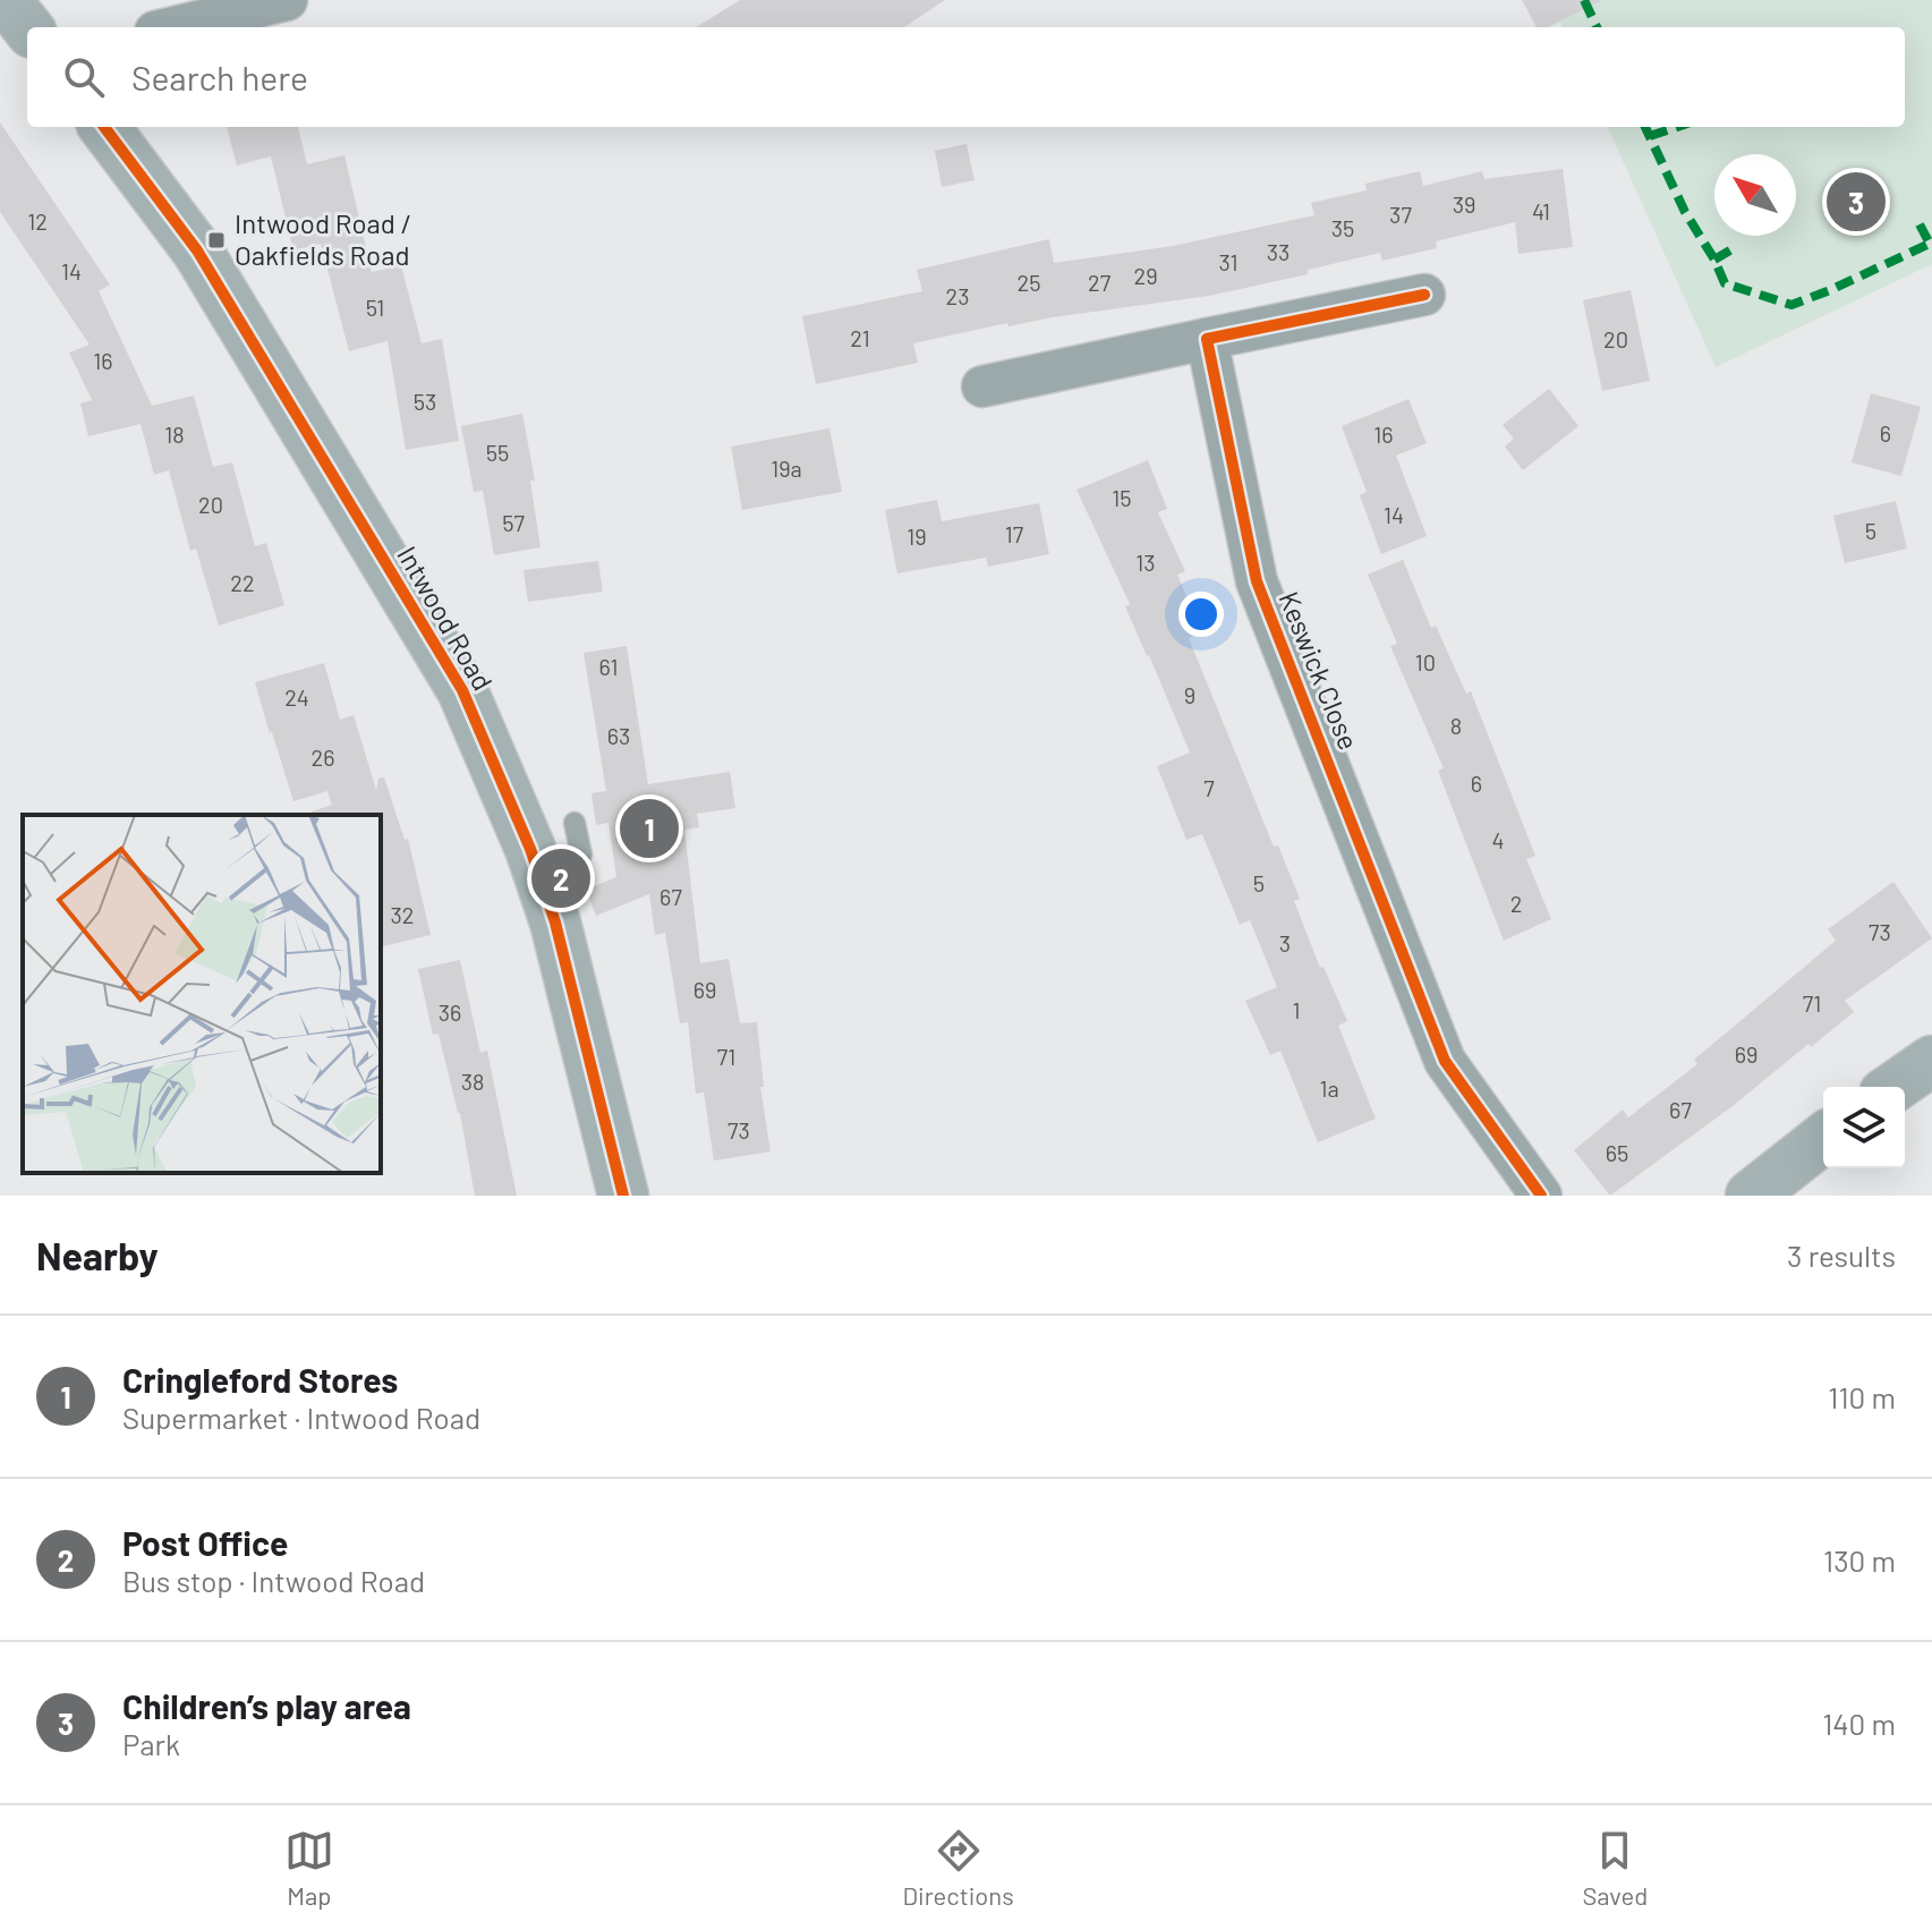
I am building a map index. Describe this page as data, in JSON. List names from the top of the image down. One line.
{"streets":{"street":["Intwood Road","Keswick Close"]},"places":{"transit":["Intwood Road / Oakfields Road"]},"house_numbers":["39","41","37","12","35","33","31","14","29","25","27","23","51","21","20","16","53","6","18","16","55","19a","15","20","14","57","5","17","19","13","22","10","61","9","24","8","63","26","6","7","4","5","67","2","32","73","3","69","71","1","36","69","71","38","1a","67","73","65"],"north":"top left","page":{"search":"Search here","pins":["3","1","2"],"heading":["Nearby","3 results"],"list":[{"mark":"1","name":"Cringleford Stores","note":"Supermarket · Intwood Road","value":"110 m"},{"mark":"2","name":"Post Office","note":"Bus stop · Intwood Road","value":"130 m"},{"mark":"3","name":"Children’s play area","note":"Park","value":"140 m"}],"nav":["Map","Directions","Saved"]}}
